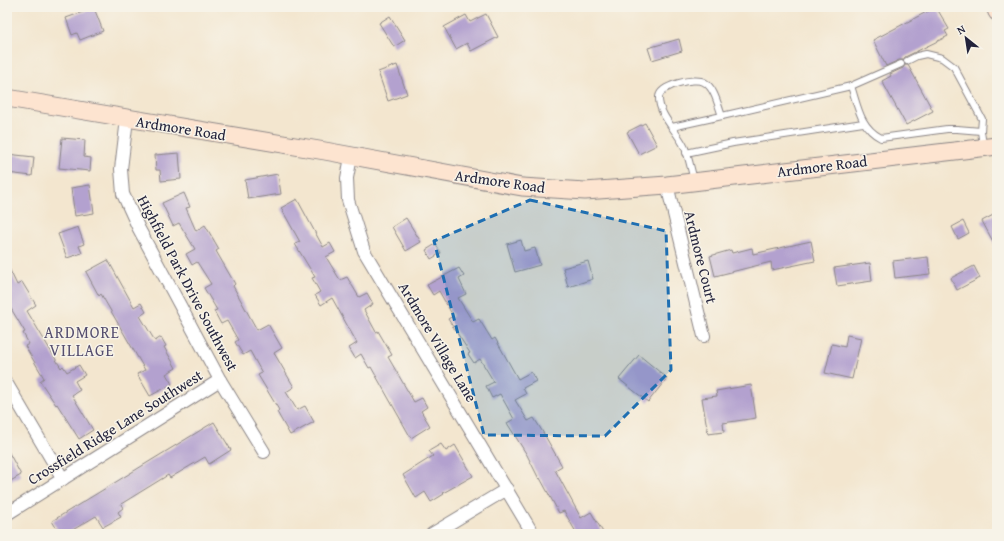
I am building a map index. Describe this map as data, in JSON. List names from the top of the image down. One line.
{"streets":{"street":["Ardmore Road","Ardmore Court","Highfield Park Drive Southwest","Ardmore Village Lane","Crossfield Ridge Lane Southwest"]},"crossings":[["Ardmore Road","Ardmore Court"],["Ardmore Road","Highfield Park Drive Southwest"],["Ardmore Road","Ardmore Village Lane"],["Highfield Park Drive Southwest","Crossfield Ridge Lane Southwest"]],"districts":["ARDMORE VILLAGE"],"north":"top left"}
